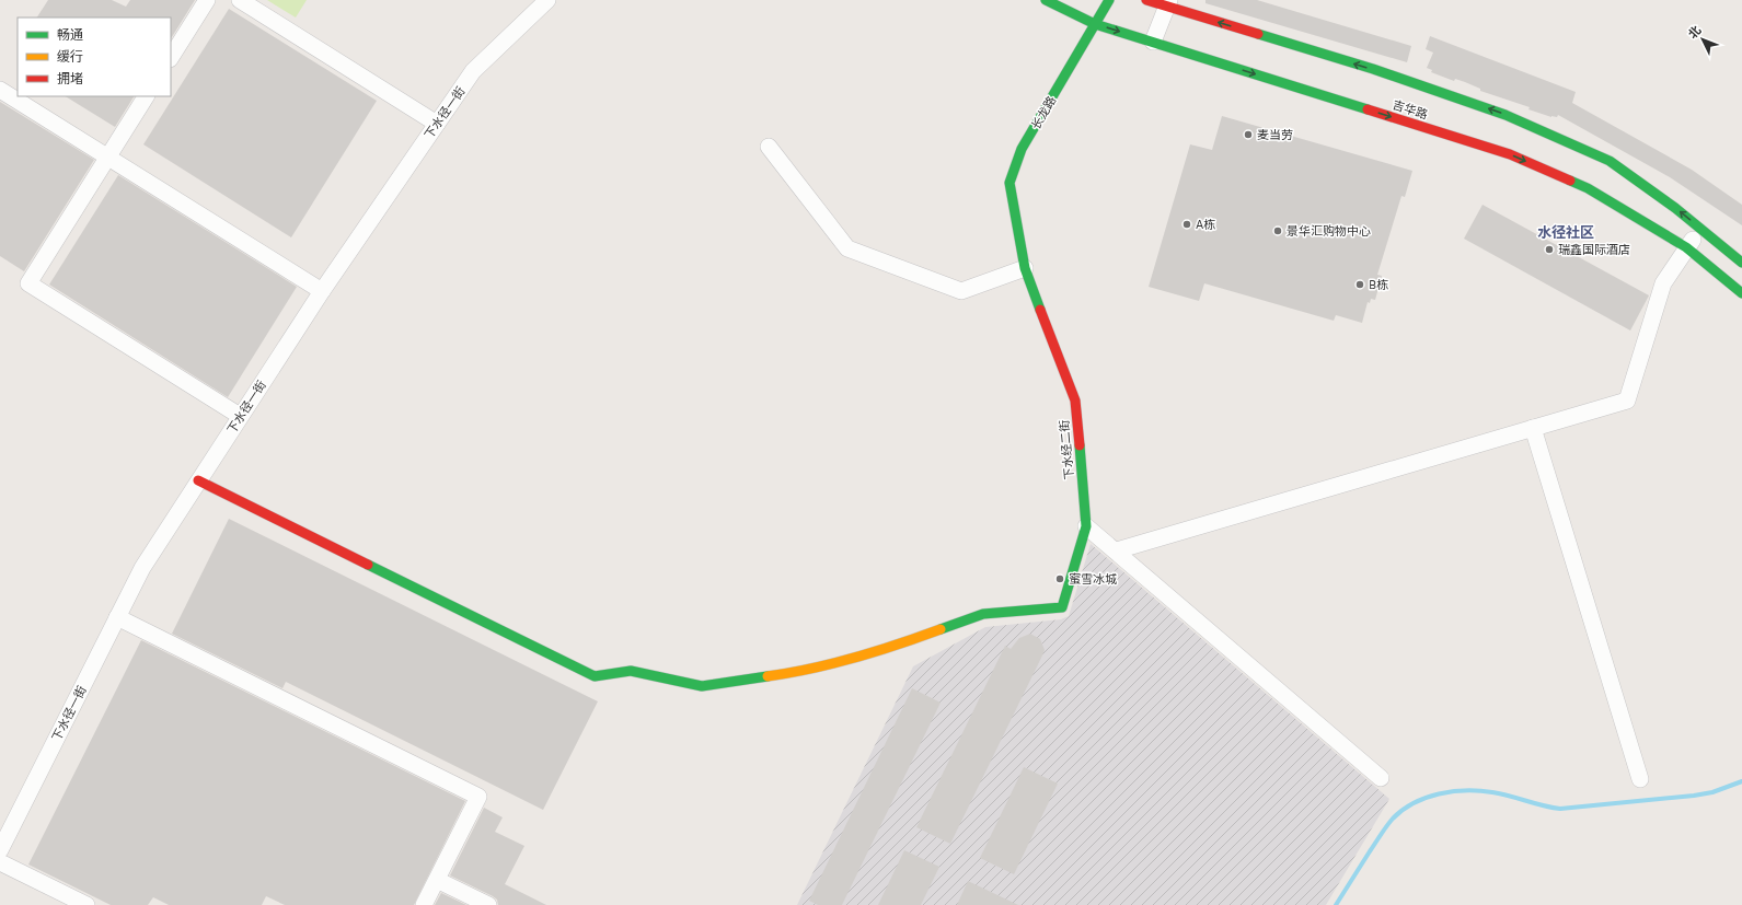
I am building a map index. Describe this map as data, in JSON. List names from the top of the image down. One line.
{"streets":{"street":["吉华路","下水径一街","长龙路","下水经二街"]},"crossings":[["吉华路","长龙路"],["下水径一街","下水经二街"],["长龙路","下水经二街"]],"districts":["水径社区"],"places":["麦当劳","A栋","景华汇购物中心","瑞鑫国际酒店","B栋","蜜雪冰城"],"legend":["畅通","缓行","拥堵"],"north":"top left"}
